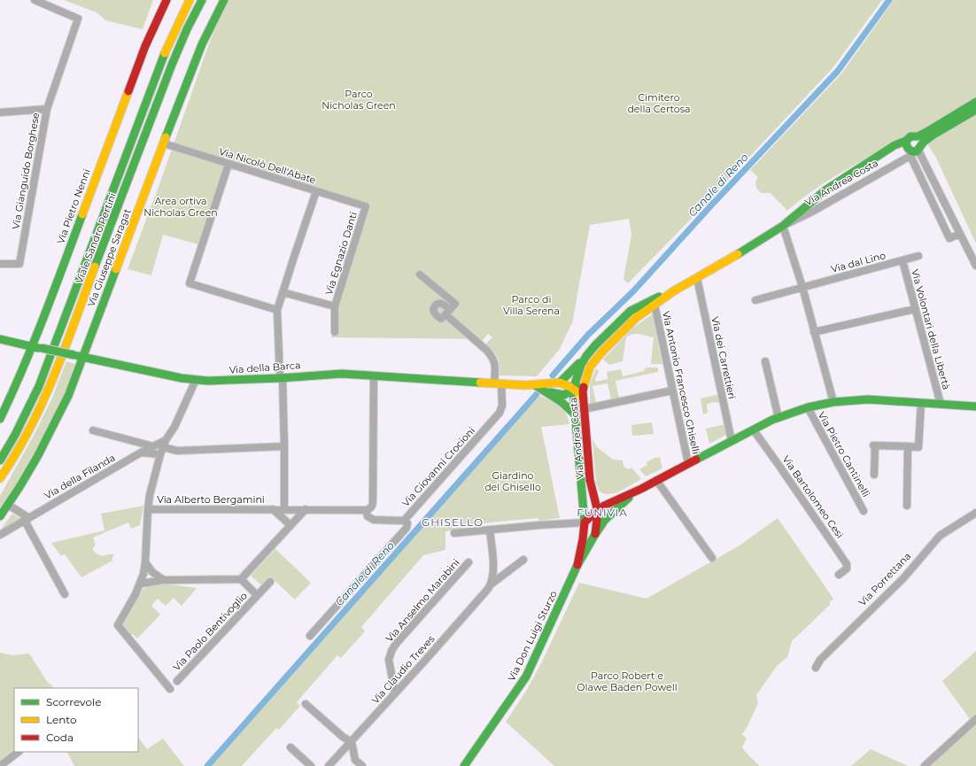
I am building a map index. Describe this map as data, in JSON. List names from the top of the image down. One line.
{"streets":{"main road":["Via Andrea Costa","Via Pietro Nenni","Viale Sandro Pertini","Via Giuseppe Saragat","Via della Barca","Via Don Luigi Sturzo"],"street":["Via Nicolò Dell'Abate","Via Gianguido Borghese","Via Egnazio Danti","Via dal Lino","Via Volontari della Libertà","Via dei Carrettieri","Via Antonio Francesco Ghiselli","Via Pietro Cantinelli","Via Giovanni Crocioni","Via della Filanda","Via Bartolomeo Cesi","Via Alberto Bergamini","Via Porrettana","Via Anselmo Marabini","Via Paolo Bentivoglio","Via Claudio Treves"]},"crossings":[["Via Nicolò Dell'Abate","Via Egnazio Danti"],["Via Nicolò Dell'Abate","Via Giuseppe Saragat"],["Via Andrea Costa","Via dei Carrettieri"],["Via Andrea Costa","Via della Barca"],["Via Andrea Costa","Via Antonio Francesco Ghiselli"],["Via Andrea Costa","Via Don Luigi Sturzo"],["Via Pietro Nenni","Via della Barca"],["Via Giuseppe Saragat","Via della Barca"],["Via dal Lino","Via Volontari della Libertà"],["Via della Barca","Via Giovanni Crocioni"],["Via della Barca","Via della Filanda"],["Via della Filanda","Via Alberto Bergamini"],["Via Anselmo Marabini","Via Claudio Treves"]],"districts":["FUNIVIA","GHISELLO"],"water":["Canale di Reno"],"parks":["Parco Nicholas Green","Cimitero della Certosa","Area ortiva Nicholas Green","Parco di Villa Serena","Giardino del Ghisello","Parco Robert e Olawe Baden Powell"],"legend":["Scorrevole","Lento","Coda"]}
